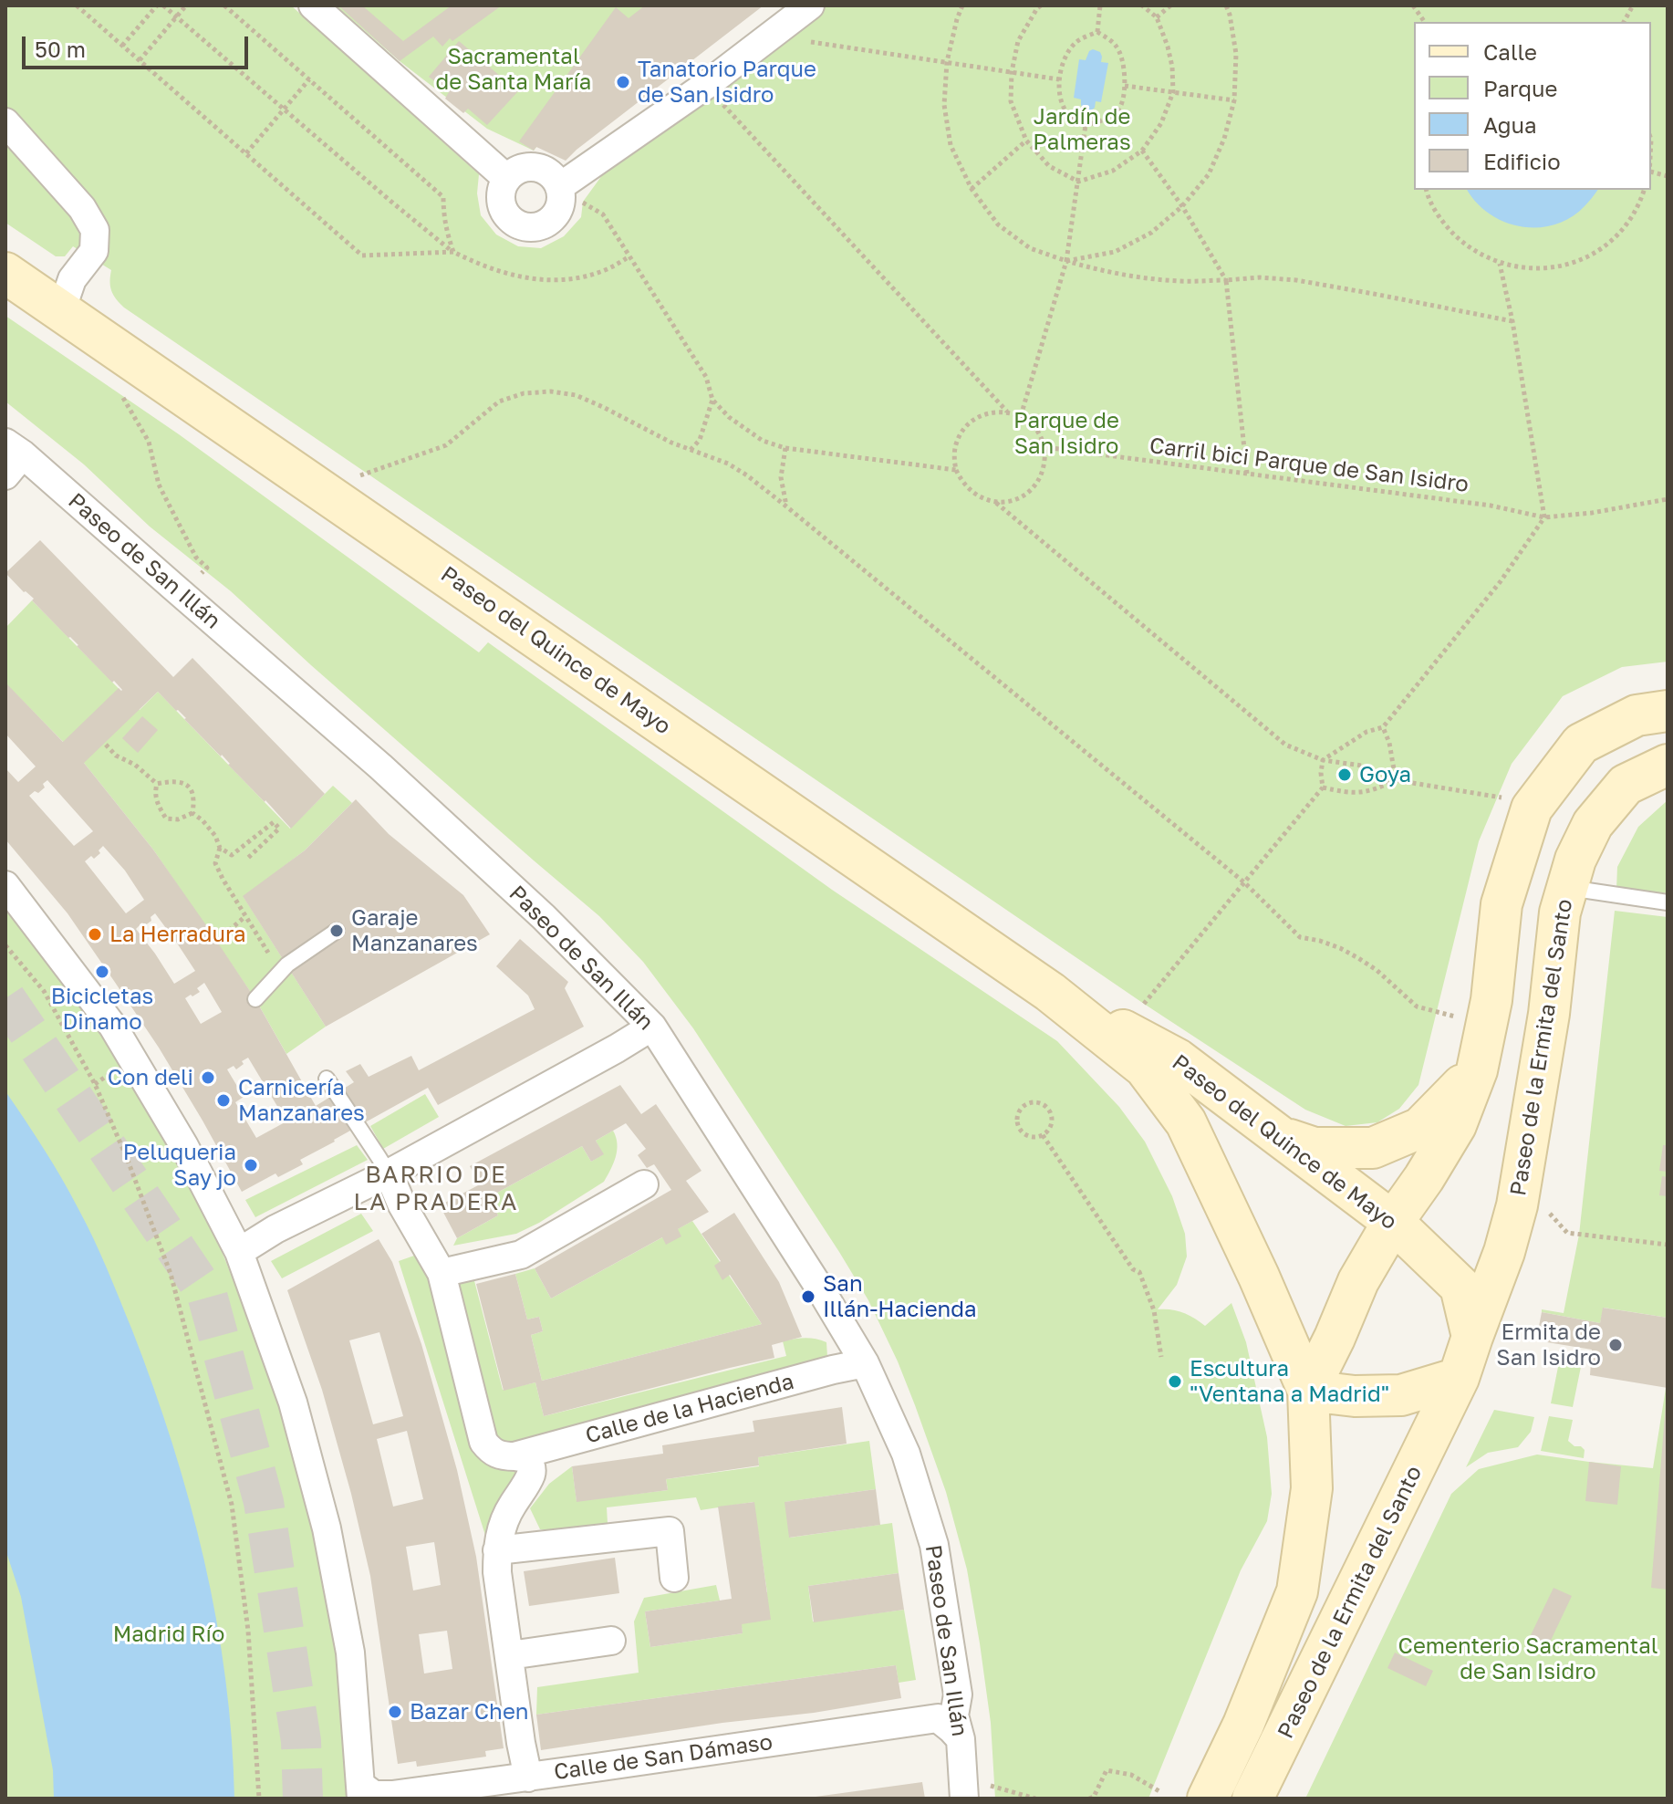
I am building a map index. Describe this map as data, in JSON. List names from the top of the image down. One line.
{"streets":{"street":["Paseo de San Illán","Paseo del Quince de Mayo","Paseo de la Ermita del Santo","Calle de la Hacienda","Calle de San Dámaso"],"path":["Carril bici Parque de San Isidro"]},"crossings":[["Paseo de San Illán","Calle de la Hacienda"],["Paseo del Quince de Mayo","Paseo de la Ermita del Santo"]],"districts":["BARRIO DE LA PRADERA"],"parks":["Sacramental de Santa María","Jardín de Palmeras","Parque de San Isidro","Madrid Río","Cementerio Sacramental de San Isidro"],"places":["Tanatorio Parque de San Isidro","Goya","Garaje Manzanares","La Herradura","Bicicletas Dinamo","Con deli","Carnicería Manzanares","Peluqueria Say jo","San Illán-Hacienda","Ermita de San Isidro","Escultura \"Ventana a Madrid\"","Bazar Chen"],"legend":["Calle","Parque","Agua","Edificio"],"scale_bar":"50 m"}
